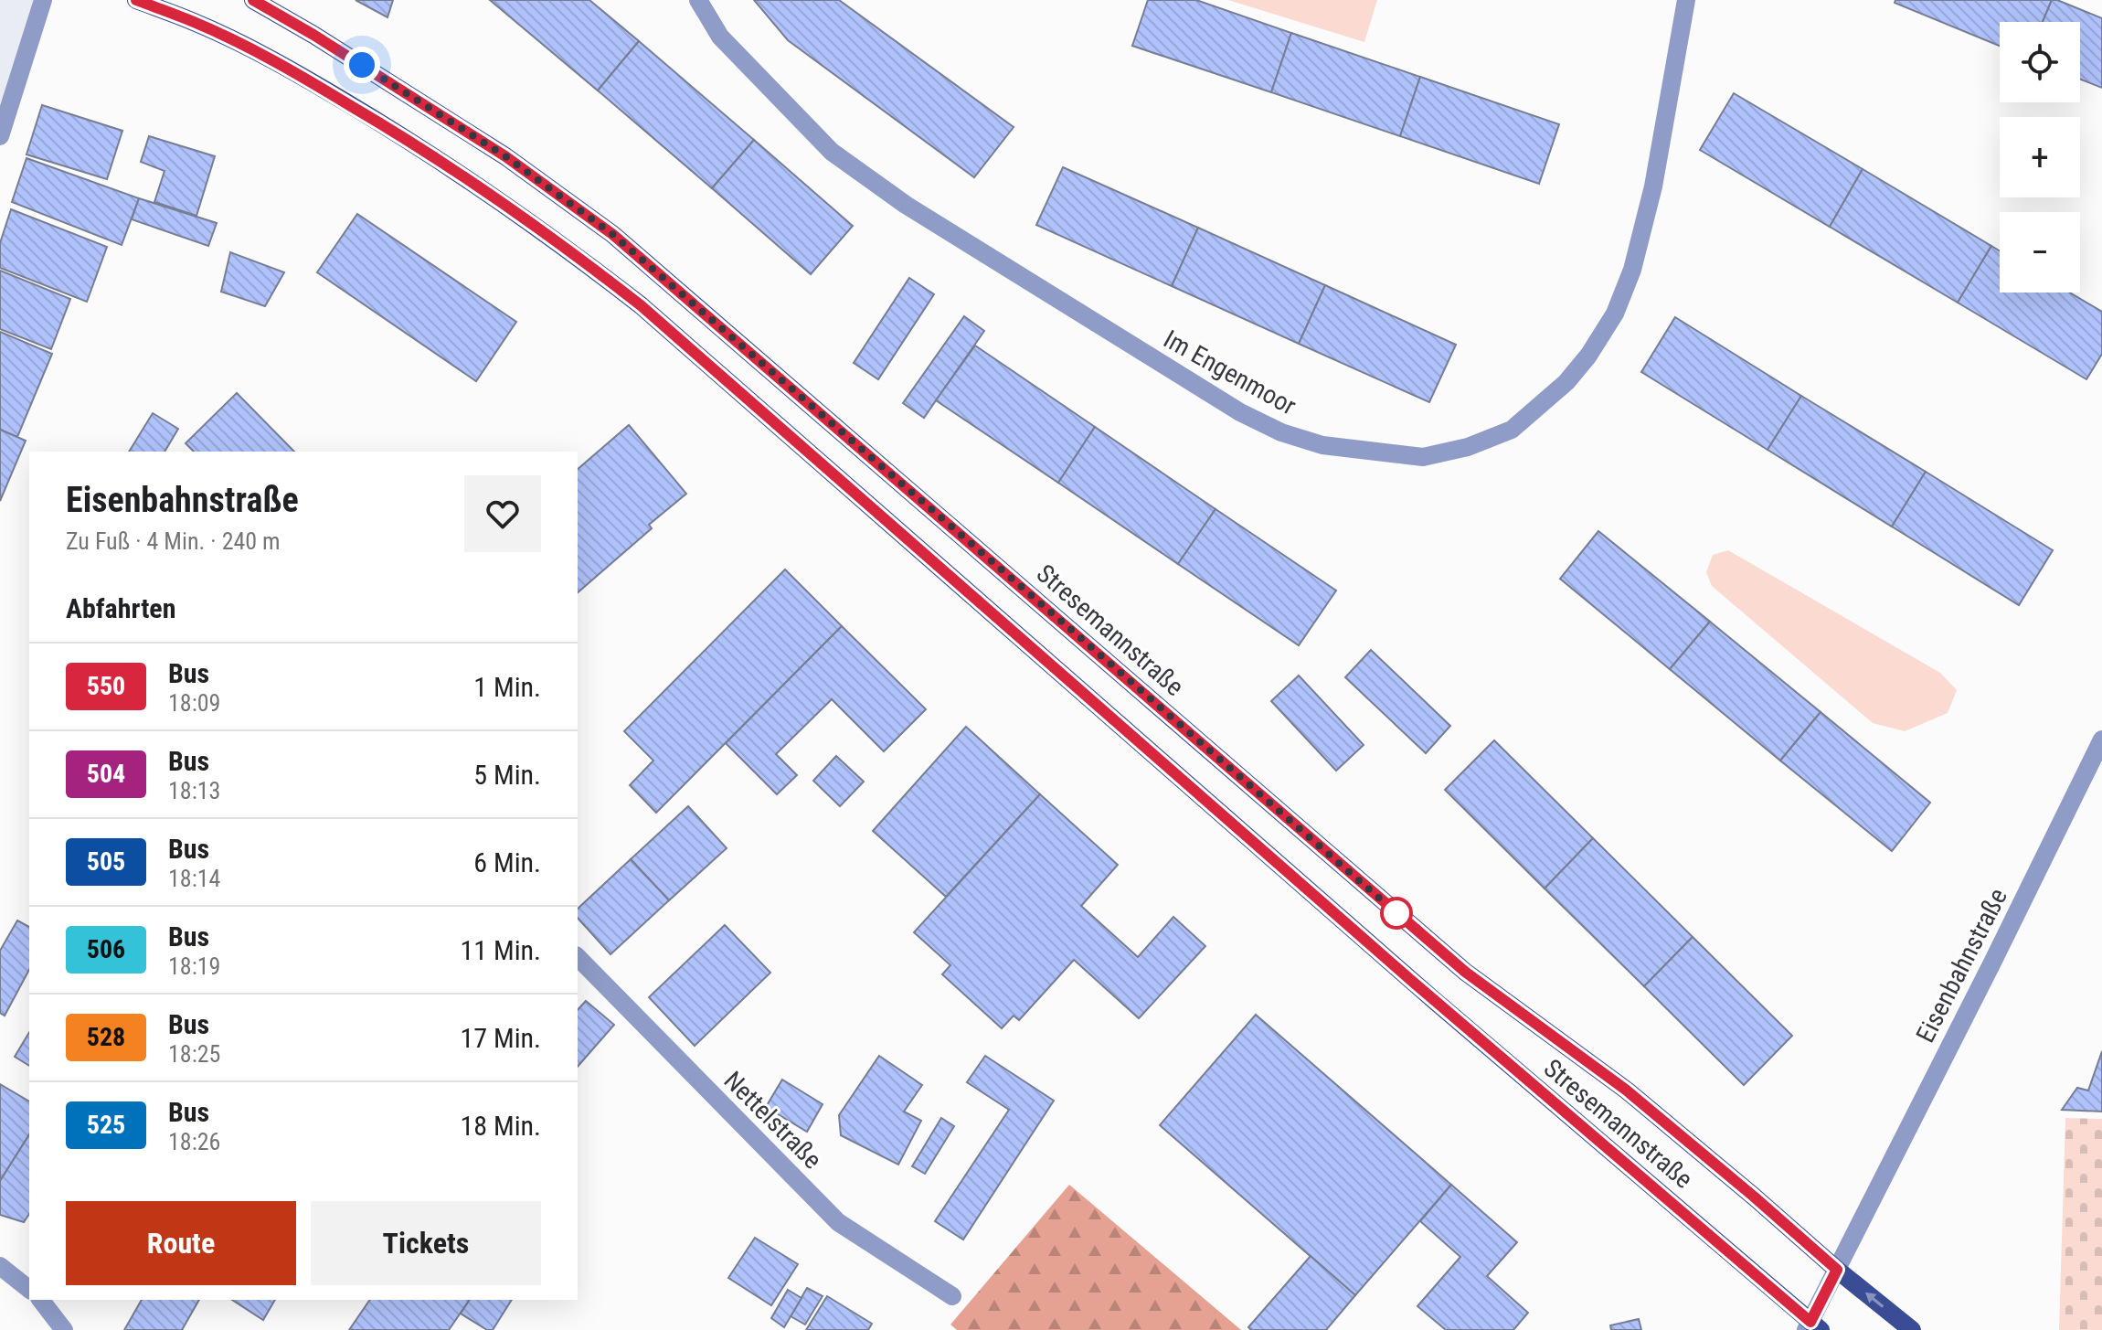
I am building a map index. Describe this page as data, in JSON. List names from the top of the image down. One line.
{"streets":{"main road":["Stresemannstraße"],"street":["Im Engenmoor","Eisenbahnstraße","Nettelstraße"]},"crossings":[["Stresemannstraße","Eisenbahnstraße"]],"lines":["bus line 550"],"page":{"map_buttons":["+","−"],"heading":[["Eisenbahnstraße","Zu Fuß · 4 Min. · 240 m"],"Abfahrten"],"list":[{"mark":"550","name":"Bus","note":"18:09","value":"1 Min."},{"mark":"504","name":"Bus","note":"18:13","value":"5 Min."},{"mark":"505","name":"Bus","note":"18:14","value":"6 Min."},{"mark":"506","name":"Bus","note":"18:19","value":"11 Min."},{"mark":"528","name":"Bus","note":"18:25","value":"17 Min."},{"mark":"525","name":"Bus","note":"18:26","value":"18 Min."}],"buttons":["Route","Tickets"]}}
